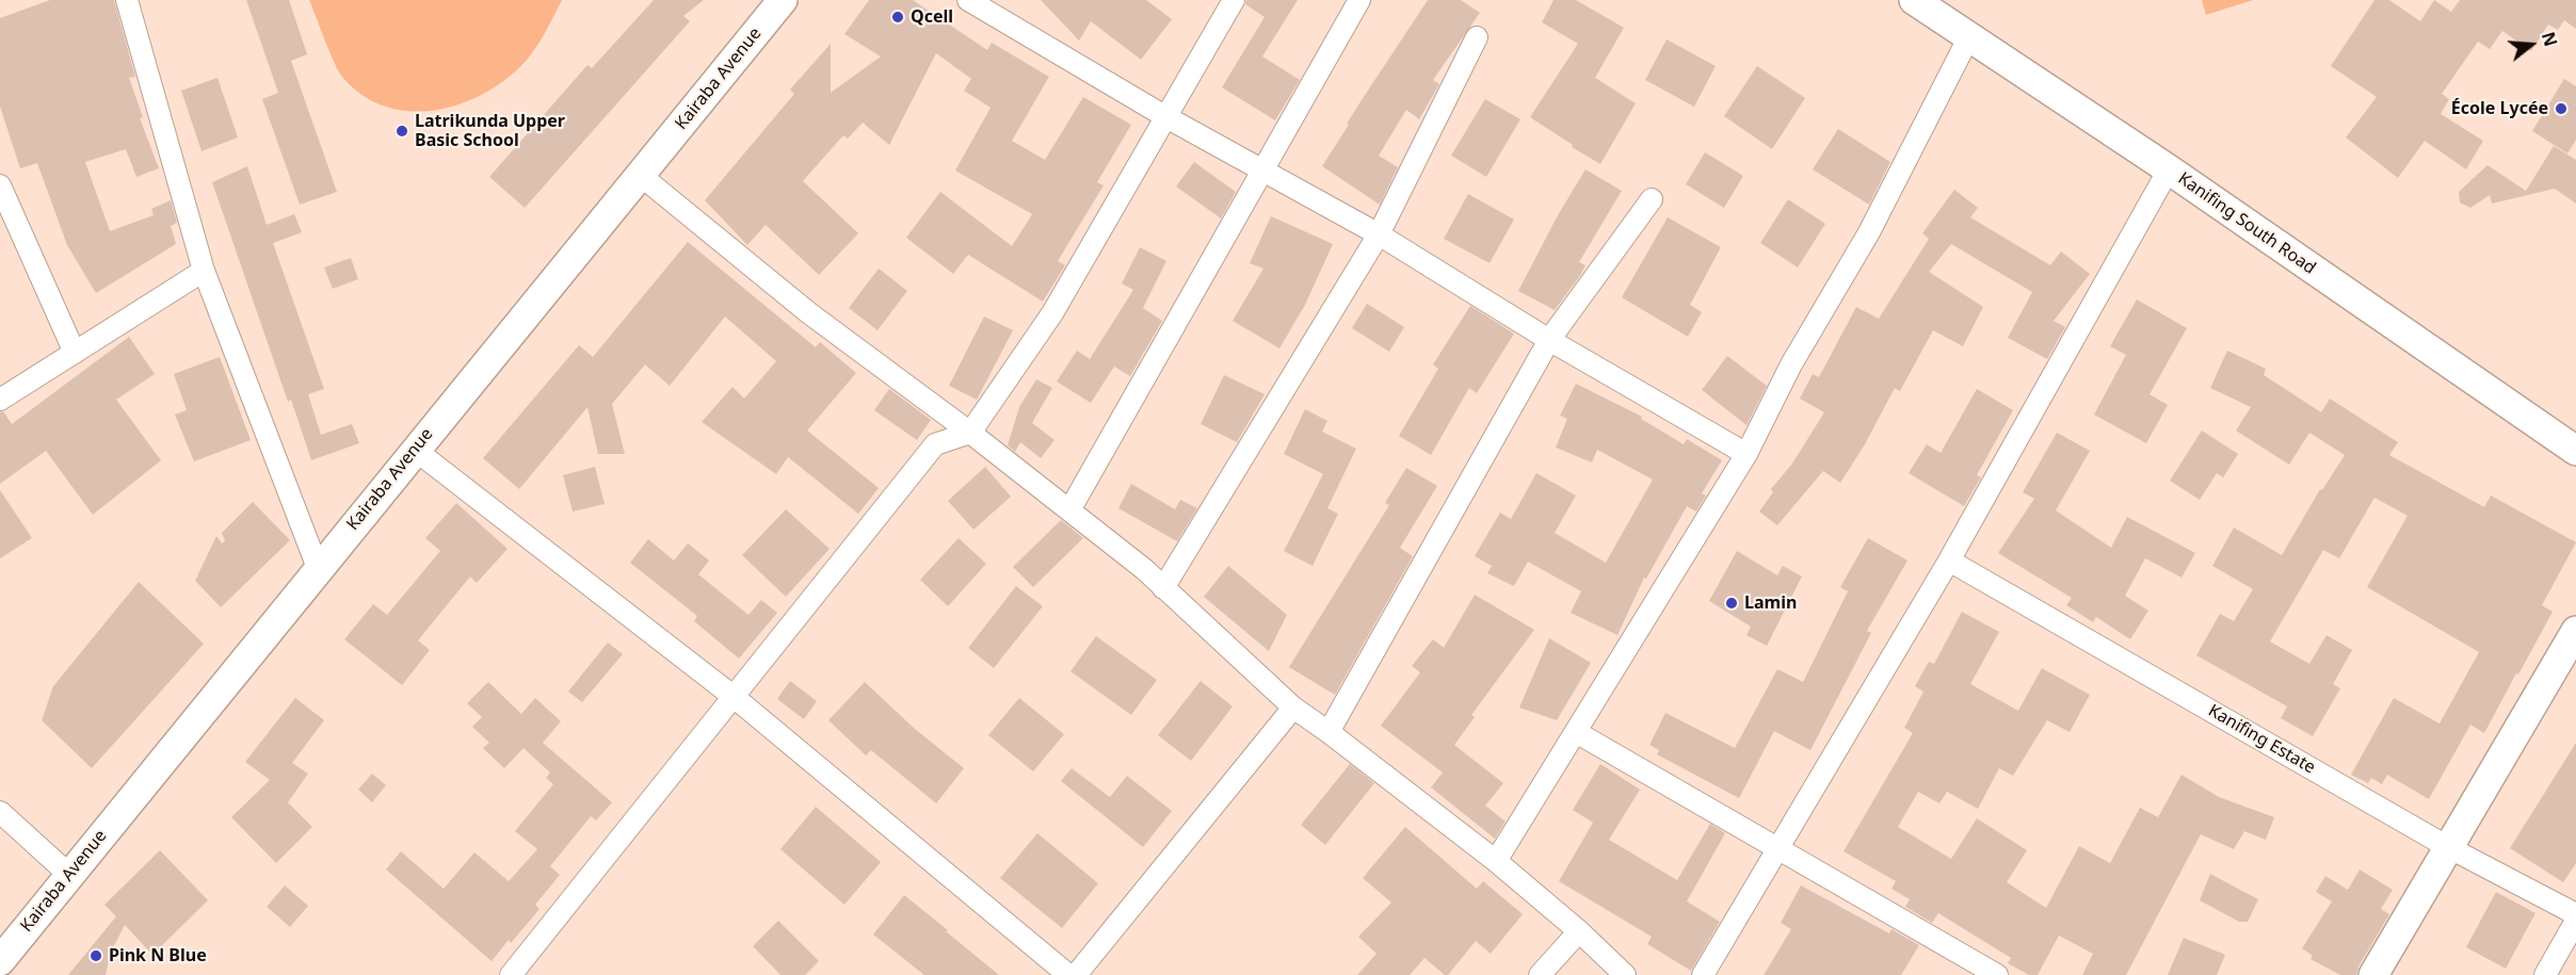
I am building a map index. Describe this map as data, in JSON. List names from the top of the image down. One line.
{"streets":{"street":["Kairaba Avenue","Kanifing South Road","Kanifing Estate"]},"places":["Qcell","École Lycée","Latrikunda Upper Basic School","Lamin","Pink N Blue"],"north":"right"}
